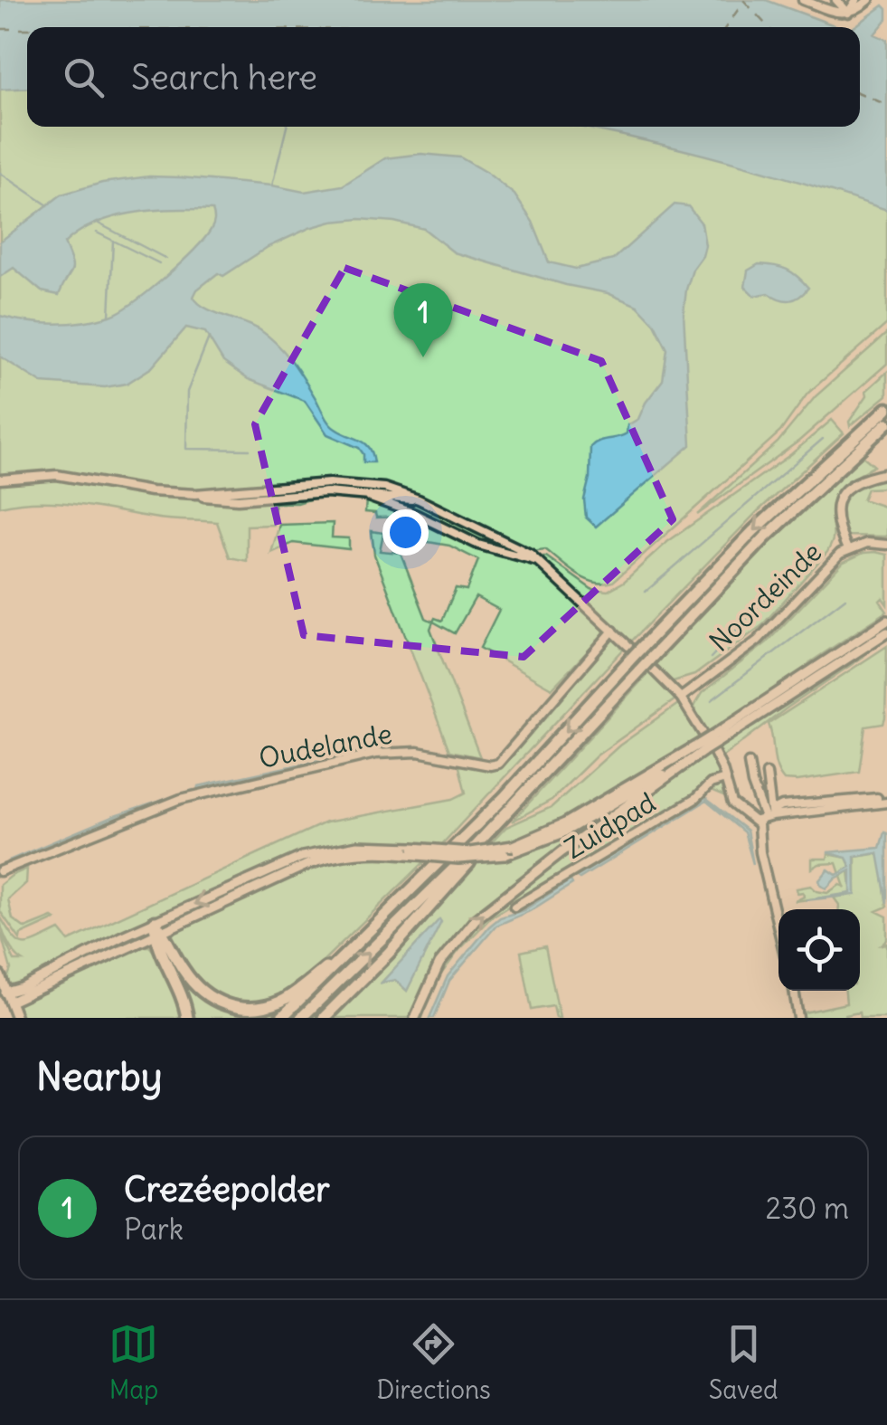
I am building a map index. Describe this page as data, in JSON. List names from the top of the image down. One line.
{"streets":{"street":["Noordeinde","Oudelande","Zuidpad"]},"page":{"search":"Search here","pins":"1","heading":"Nearby","list":[{"mark":"1","name":"Crezéepolder","note":"Park","value":"230 m"}],"nav":["Map","Directions","Saved"]}}
